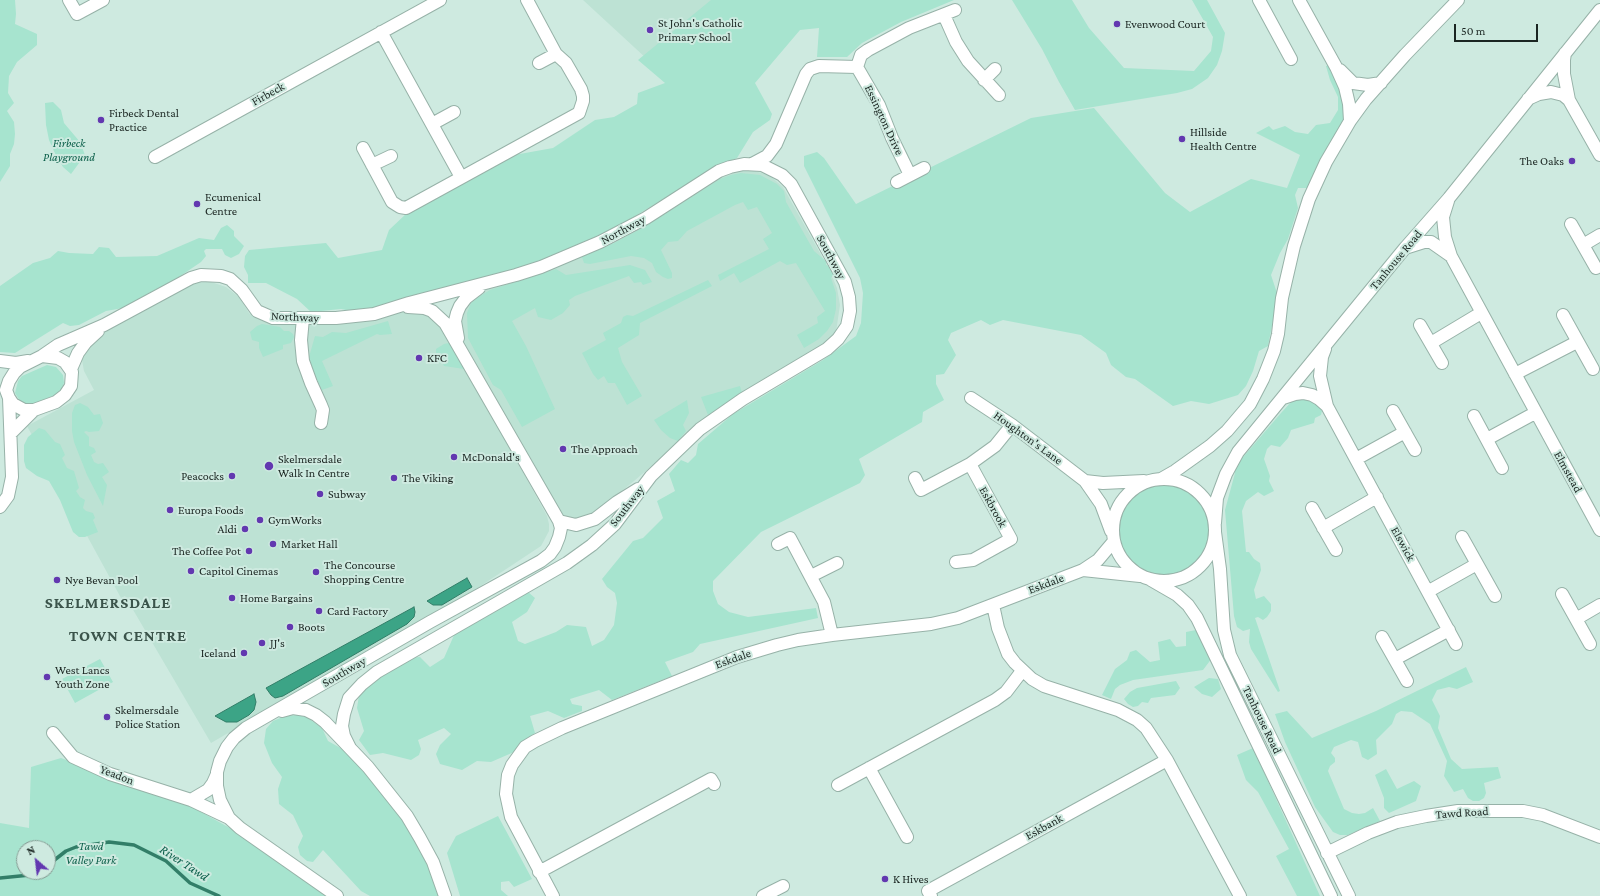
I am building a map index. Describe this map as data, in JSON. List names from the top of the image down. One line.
{"streets":{"street":["Firbeck","Essington Drive","Northway","Southway","Tanhouse Road","Houghton's Lane","Elmstead","Eskbrook","Elswick","Eskdale","Yeadon","Tawd Road","Eskbank"]},"crossings":[["Northway","Southway"],["Southway","Yeadon"],["Tanhouse Road","Houghton's Lane"],["Tanhouse Road","Elmstead"],["Tanhouse Road","Elswick"],["Tanhouse Road","Eskdale"],["Tanhouse Road","Tawd Road"],["Houghton's Lane","Eskdale"]],"districts":["SKELMERSDALE","TOWN CENTRE"],"water":["River Tawd"],"parks":["Firbeck Playground","Tawd Valley Park"],"places":["Evenwood Court","St John's Catholic Primary School","Firbeck Dental Practice","Hillside Health Centre","The Oaks","Ecumenical Centre","KFC","The Approach","McDonald's","Skelmersdale Walk In Centre","Peacocks","The Viking","Subway","Europa Foods","GymWorks","Aldi","Market Hall","The Coffee Pot","Capitol Cinemas","The Concourse Shopping Centre","Nye Bevan Pool","Home Bargains","Card Factory","Boots","JJ's","Iceland","West Lancs Youth Zone","Skelmersdale Police Station","K Hives"],"scale_bar":"50 m","north":"top left"}
